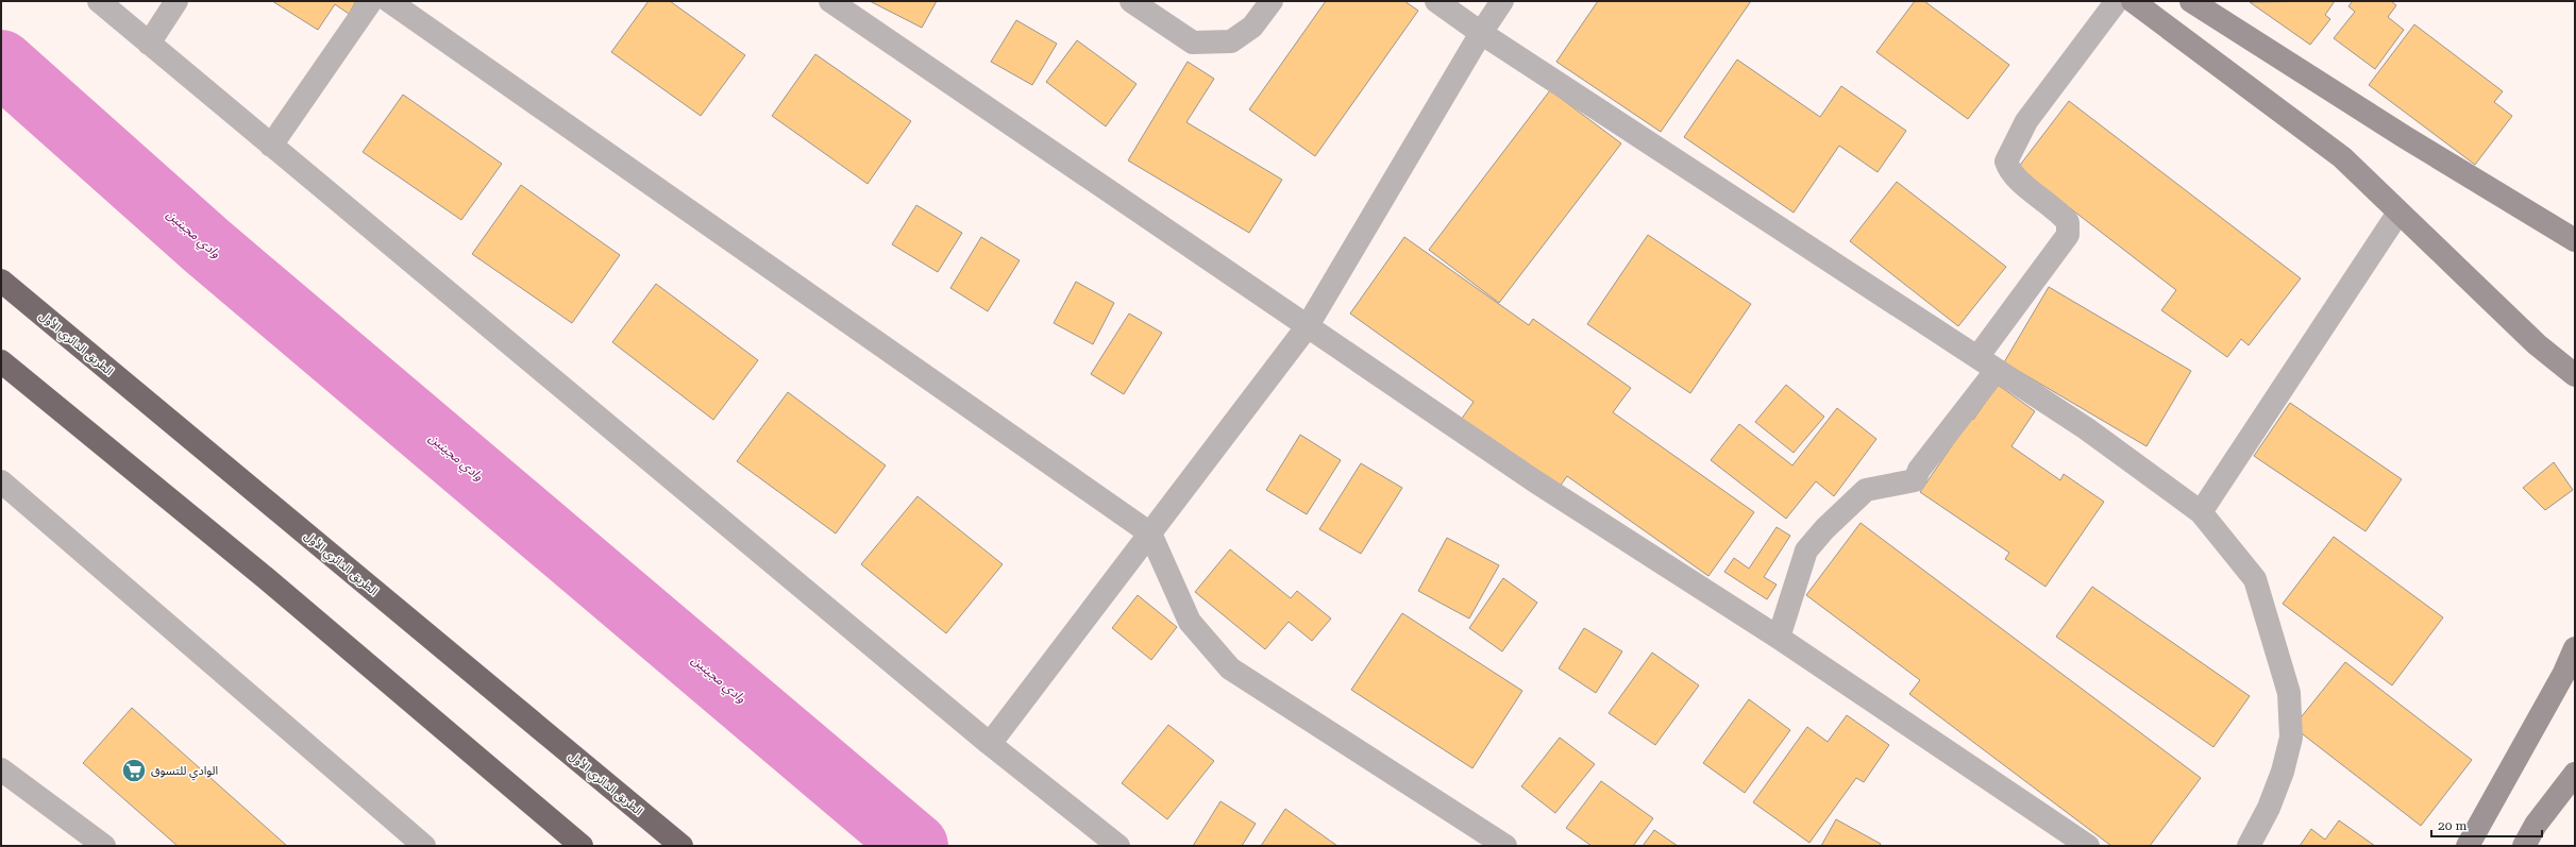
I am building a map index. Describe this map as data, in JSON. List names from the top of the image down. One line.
{"streets":{"highway":["الطريق الدائري الأول"]},"water":["وادي مجينين"],"places":{"supermarket":["الوادي للتسوق"]},"scale_bar":"20 m"}
